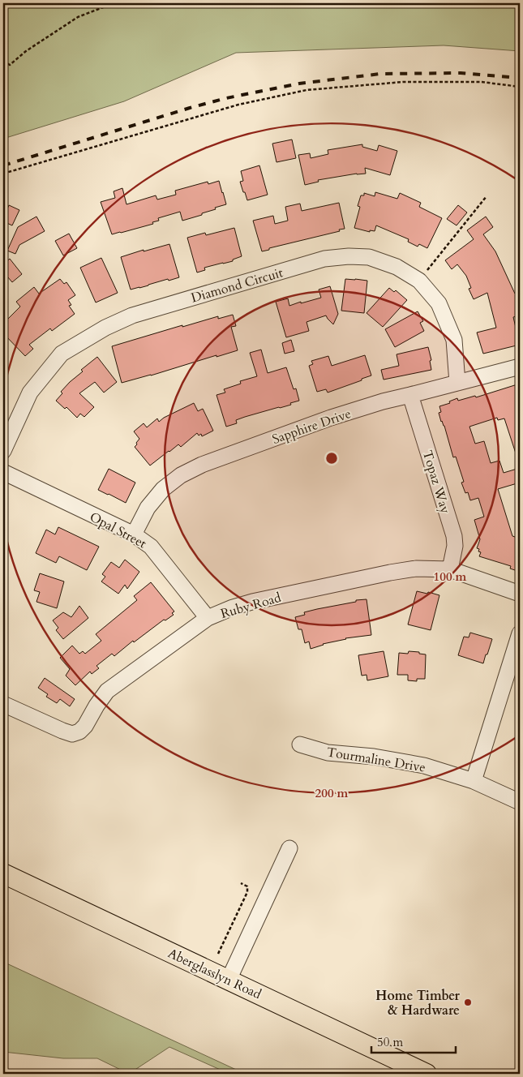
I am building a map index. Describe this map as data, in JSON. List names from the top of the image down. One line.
{"streets":{"main road":["Aberglasslyn Road"],"street":["Diamond Circuit","Sapphire Drive","Topaz Way","Opal Street","Ruby Road","Tourmaline Drive"]},"crossings":[["Diamond Circuit","Sapphire Drive"],["Sapphire Drive","Topaz Way"],["Sapphire Drive","Opal Street"],["Topaz Way","Ruby Road"],["Opal Street","Ruby Road"]],"places":["Home Timber & Hardware"],"scale_bar":"50 m","rings":["100 m","200 m"]}
